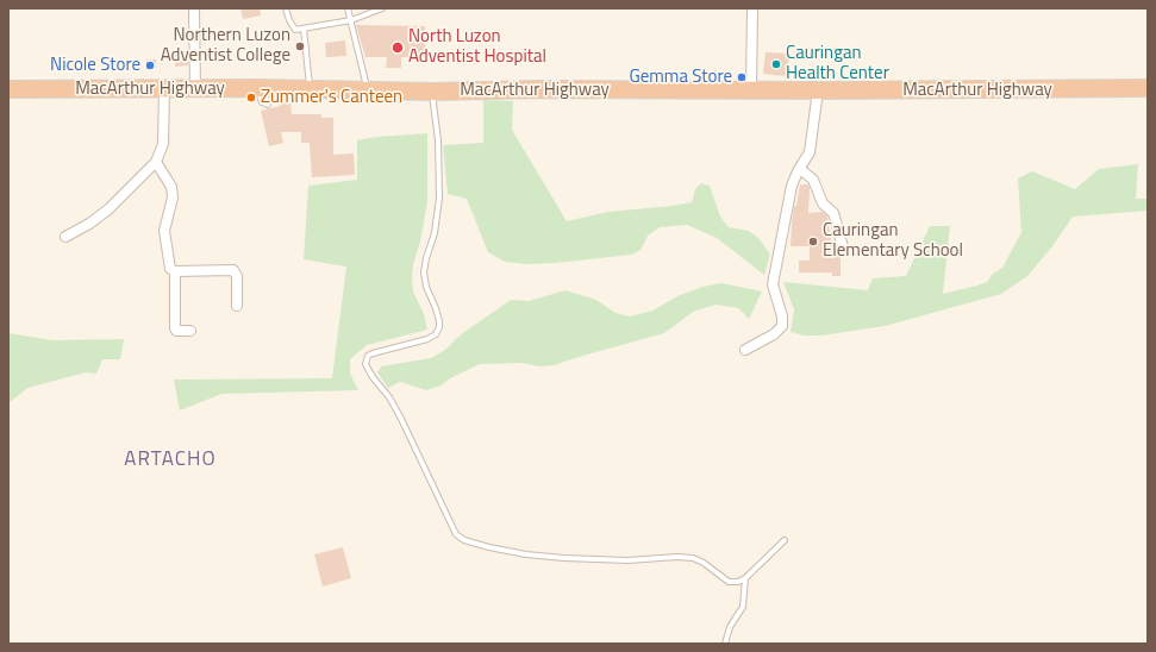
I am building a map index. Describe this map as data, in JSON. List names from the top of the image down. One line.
{"streets":{"highway":["MacArthur Highway"]},"districts":["ARTACHO"],"places":["Northern Luzon Adventist College","North Luzon Adventist Hospital","Cauringan Health Center","Nicole Store","Gemma Store","Zummer's Canteen","Cauringan Elementary School"]}
